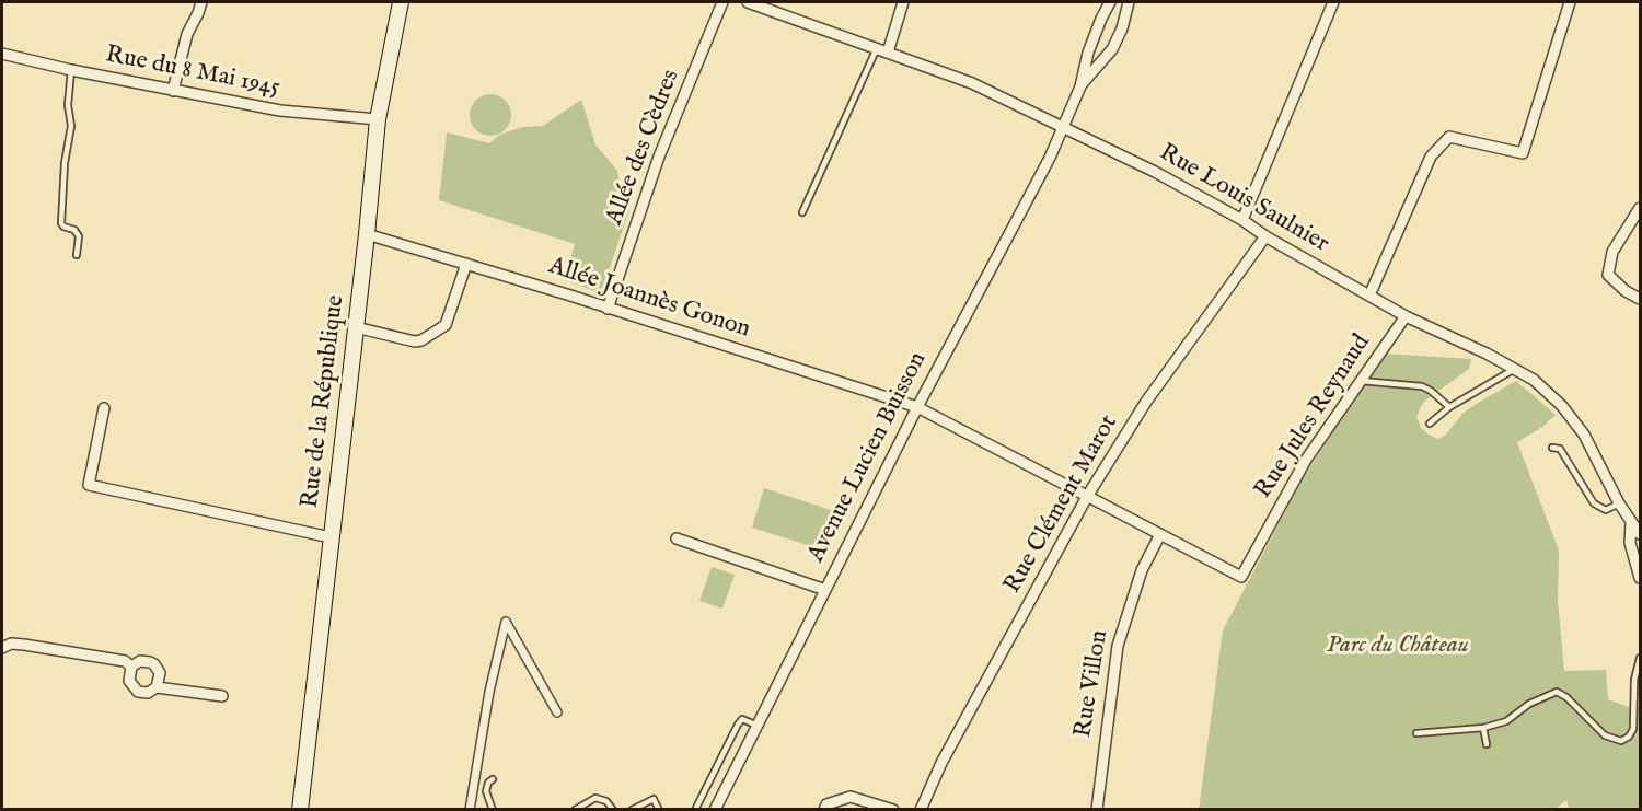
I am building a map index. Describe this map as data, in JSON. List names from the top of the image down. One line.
{"streets":{"main road":["Rue de la République"],"street":["Rue du 8 Mai 1945","Allée des Cèdres","Rue Louis Saulnier","Allée Joannès Gonon","Rue Jules Reynaud","Avenue Lucien Buisson","Rue Clément Marot","Rue Villon"]},"crossings":[["Rue du 8 Mai 1945","Rue de la République"],["Allée des Cèdres","Allée Joannès Gonon"],["Rue Louis Saulnier","Rue Jules Reynaud"],["Rue Louis Saulnier","Avenue Lucien Buisson"],["Rue Louis Saulnier","Rue Clément Marot"],["Allée Joannès Gonon","Rue de la République"],["Allée Joannès Gonon","Rue Jules Reynaud"],["Allée Joannès Gonon","Avenue Lucien Buisson"],["Allée Joannès Gonon","Rue Clément Marot"],["Allée Joannès Gonon","Rue Villon"]],"parks":["Parc du Château"]}
